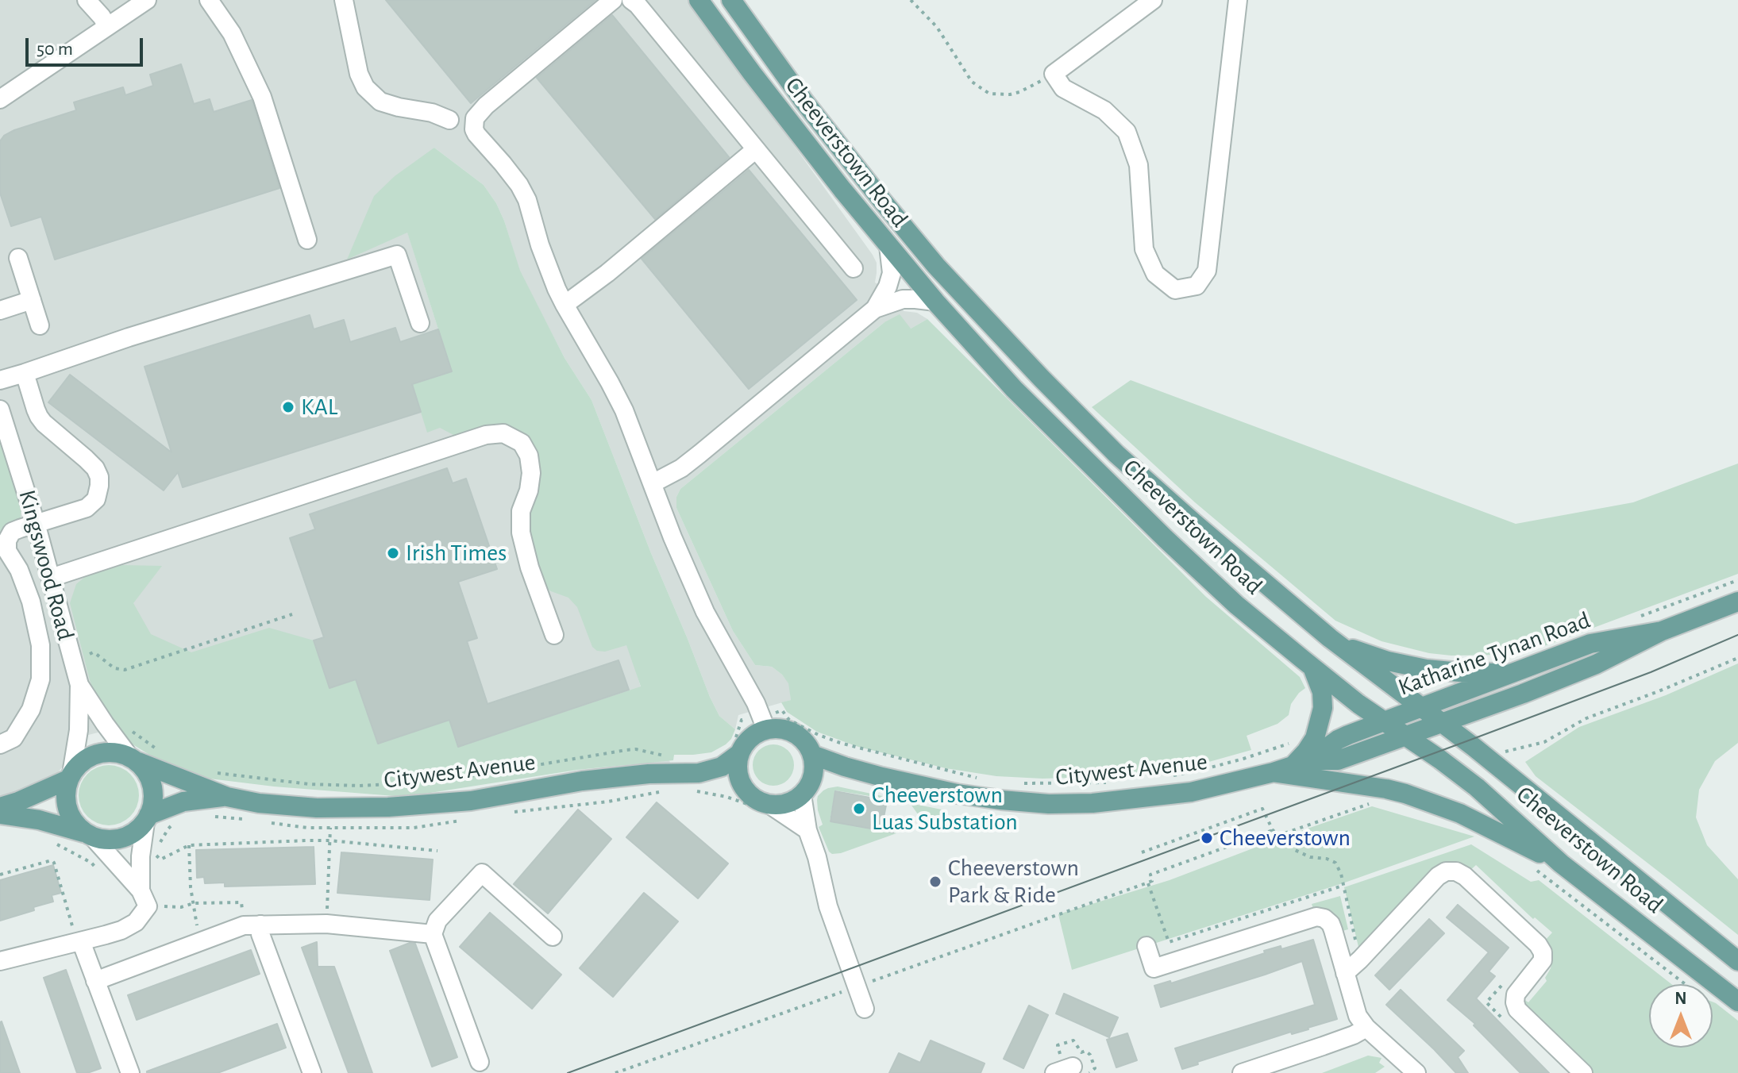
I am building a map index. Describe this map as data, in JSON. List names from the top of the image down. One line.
{"streets":{"main road":["Cheeverstown Road","Katharine Tynan Road","Citywest Avenue"],"street":["Kingswood Road"]},"crossings":[["Cheeverstown Road","Katharine Tynan Road"],["Cheeverstown Road","Citywest Avenue"],["Kingswood Road","Citywest Avenue"],["Katharine Tynan Road","Citywest Avenue"]],"places":["KAL","Irish Times","Cheeverstown Luas Substation","Cheeverstown","Cheeverstown Park & Ride"],"scale_bar":"50 m","north":"top"}
